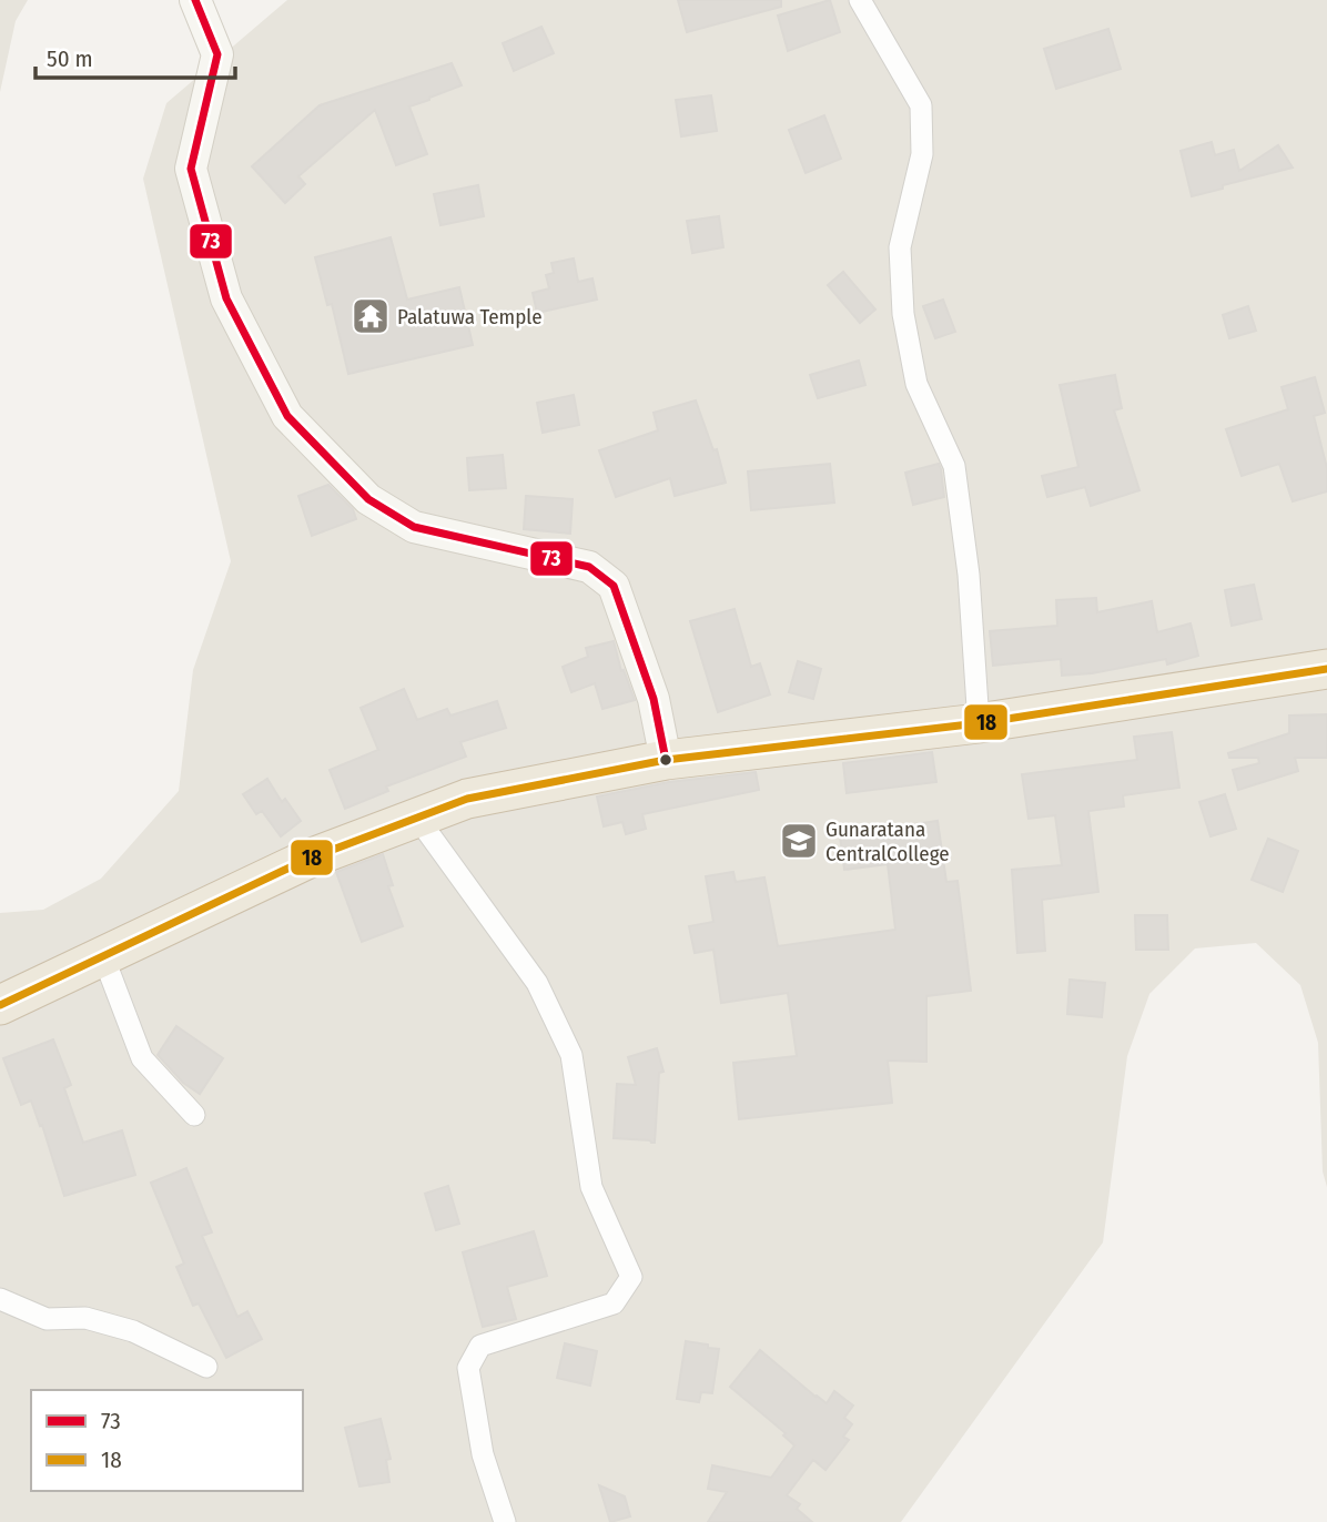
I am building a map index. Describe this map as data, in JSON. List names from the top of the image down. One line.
{"places":{"temple":["Palatuwa Temple"],"school or university":["Gunaratana CentralCollege"]},"lines":["transit line 73","transit line 18"],"legend":["73","18"],"scale_bar":"50 m"}
